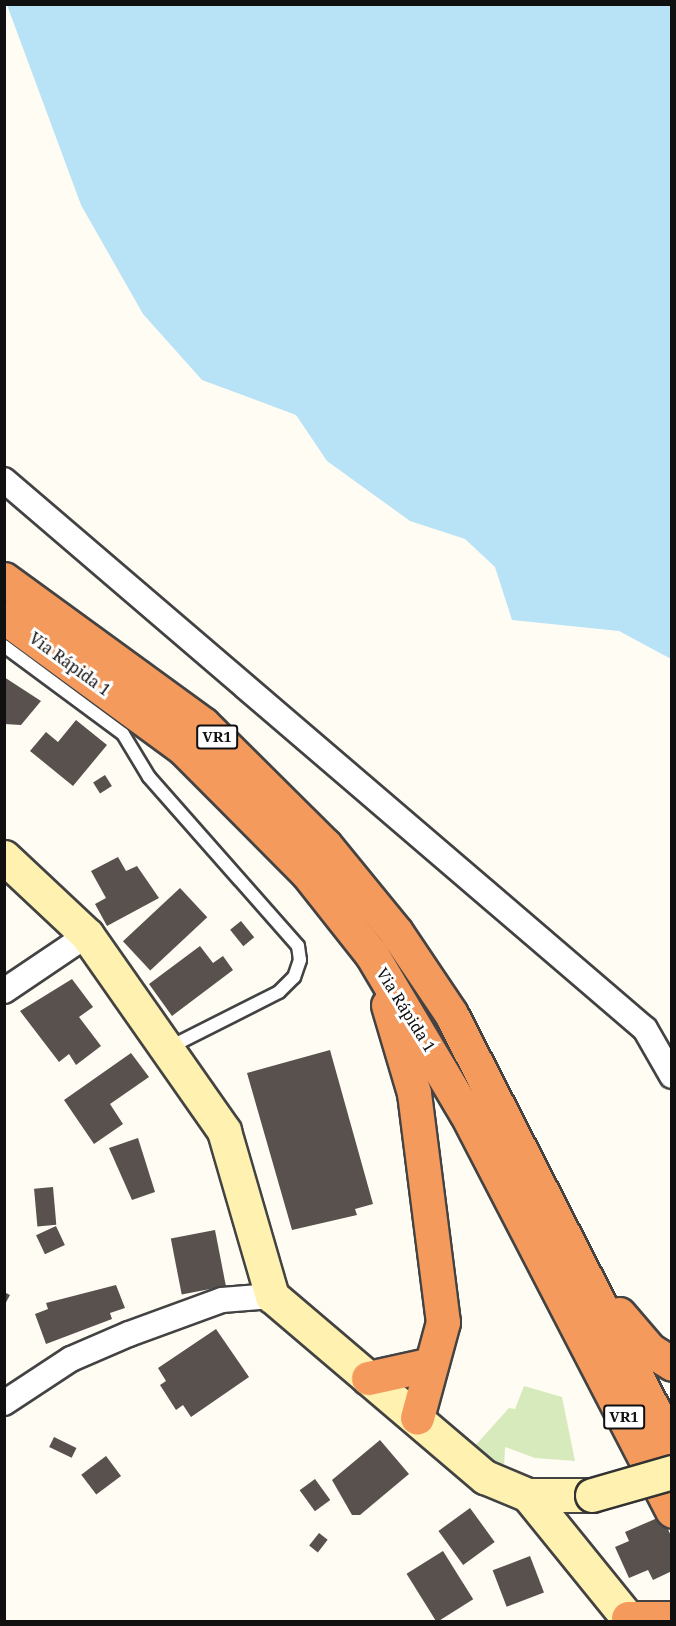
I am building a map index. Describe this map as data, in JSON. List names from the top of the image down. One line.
{"streets":{"highway":["Via Rápida 1","VR1"]}}
